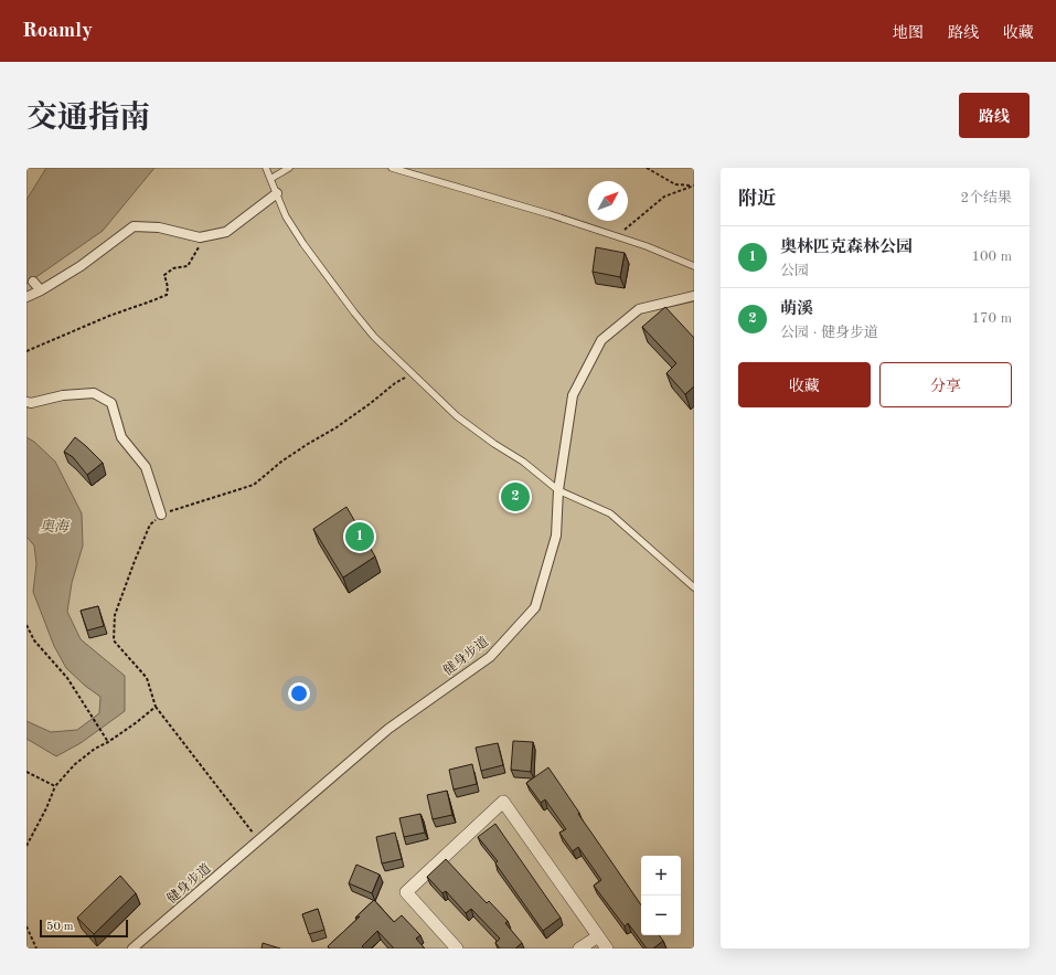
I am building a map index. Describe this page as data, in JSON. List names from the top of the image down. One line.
{"streets":{"street":["健身步道"]},"water":["奥海"],"scale_bar":"50 m","north":"top right","page":{"header":"Roamly","nav":["地图","路线","收藏"],"title":"交通指南","buttons":["路线",["收藏","分享"]],"heading":["附近","2个结果"],"list":[{"mark":"1","name":"奥林匹克森林公园","note":"公园","value":"100 m"},{"mark":"2","name":"萌溪","note":"公园 · 健身步道","value":"170 m"}],"pins":["2","1"],"map_buttons":["+","−"],"scale":"50 m"}}
